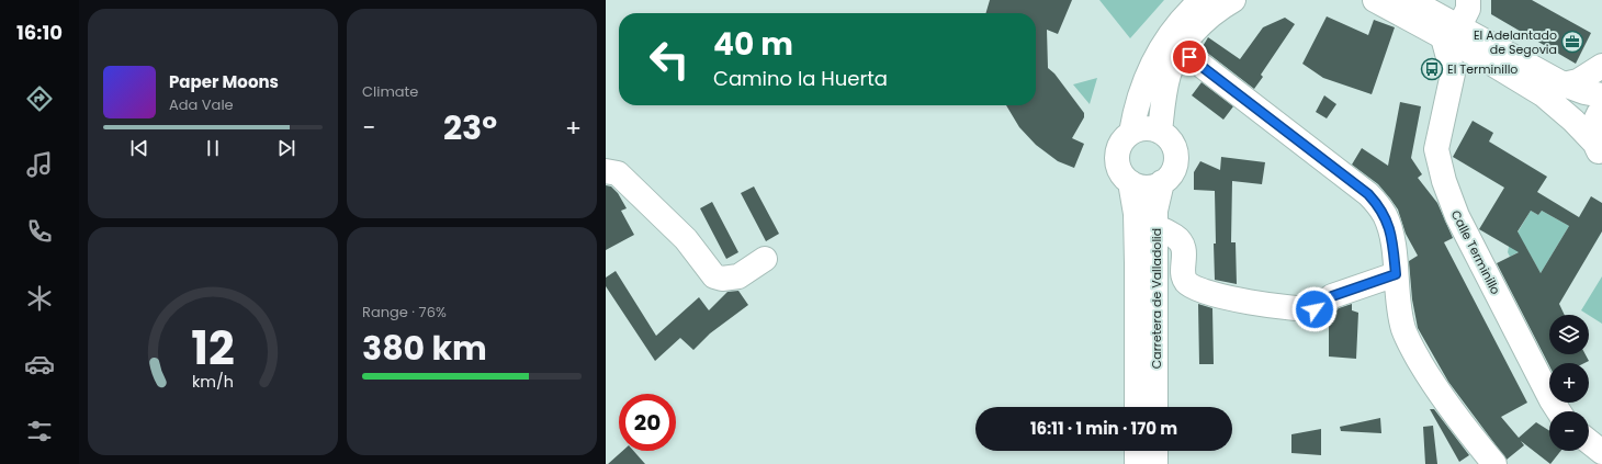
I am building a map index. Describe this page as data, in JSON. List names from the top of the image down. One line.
{"streets":{"main road":["Calle Terminillo","Carretera de Valladolid"]},"places":{"office":["El Adelantado de Segovia"],"bus stop":["El Terminillo"]},"page":{"tabs":"16:10","tile":["Climate",["Range · 76%","380 km"]],"turn":["40 m","Camino la Huerta"],"song":["Paper Moons","Ada Vale"],"heat":["−","23°","+"],"map_buttons":["+","−"],"limit":"20","trip":"16:11 · 1 min · 170 m","gauge":["12","km/h"]}}
